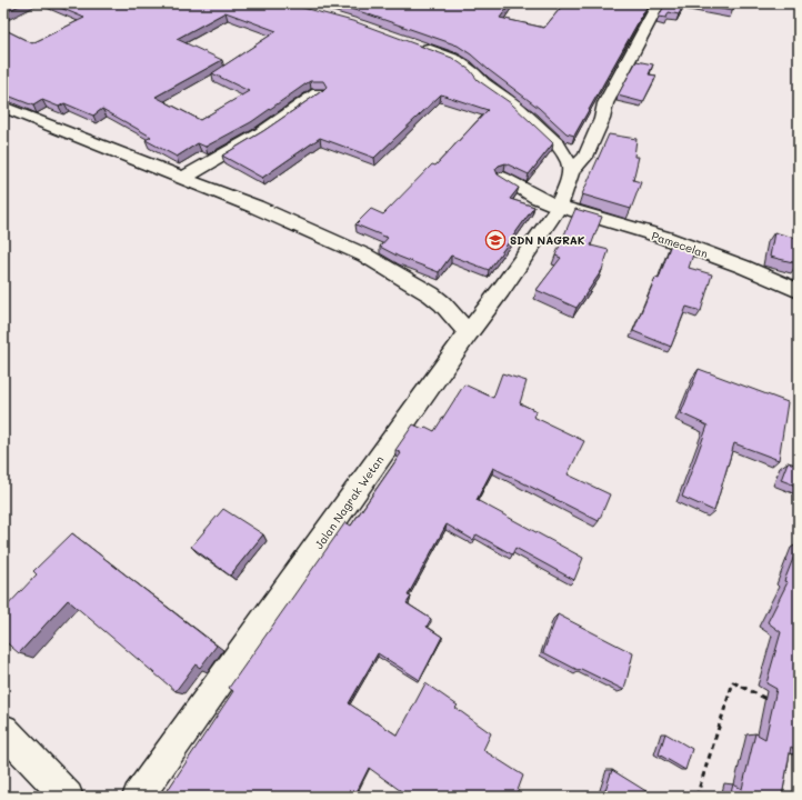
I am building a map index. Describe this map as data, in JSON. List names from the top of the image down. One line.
{"streets":{"street":["Pamecelan","Jalan Nagrak Wetan"]},"crossings":[["Pamecelan","Jalan Nagrak Wetan"]],"places":{"school or university":["SDN NAGRAK"]}}
